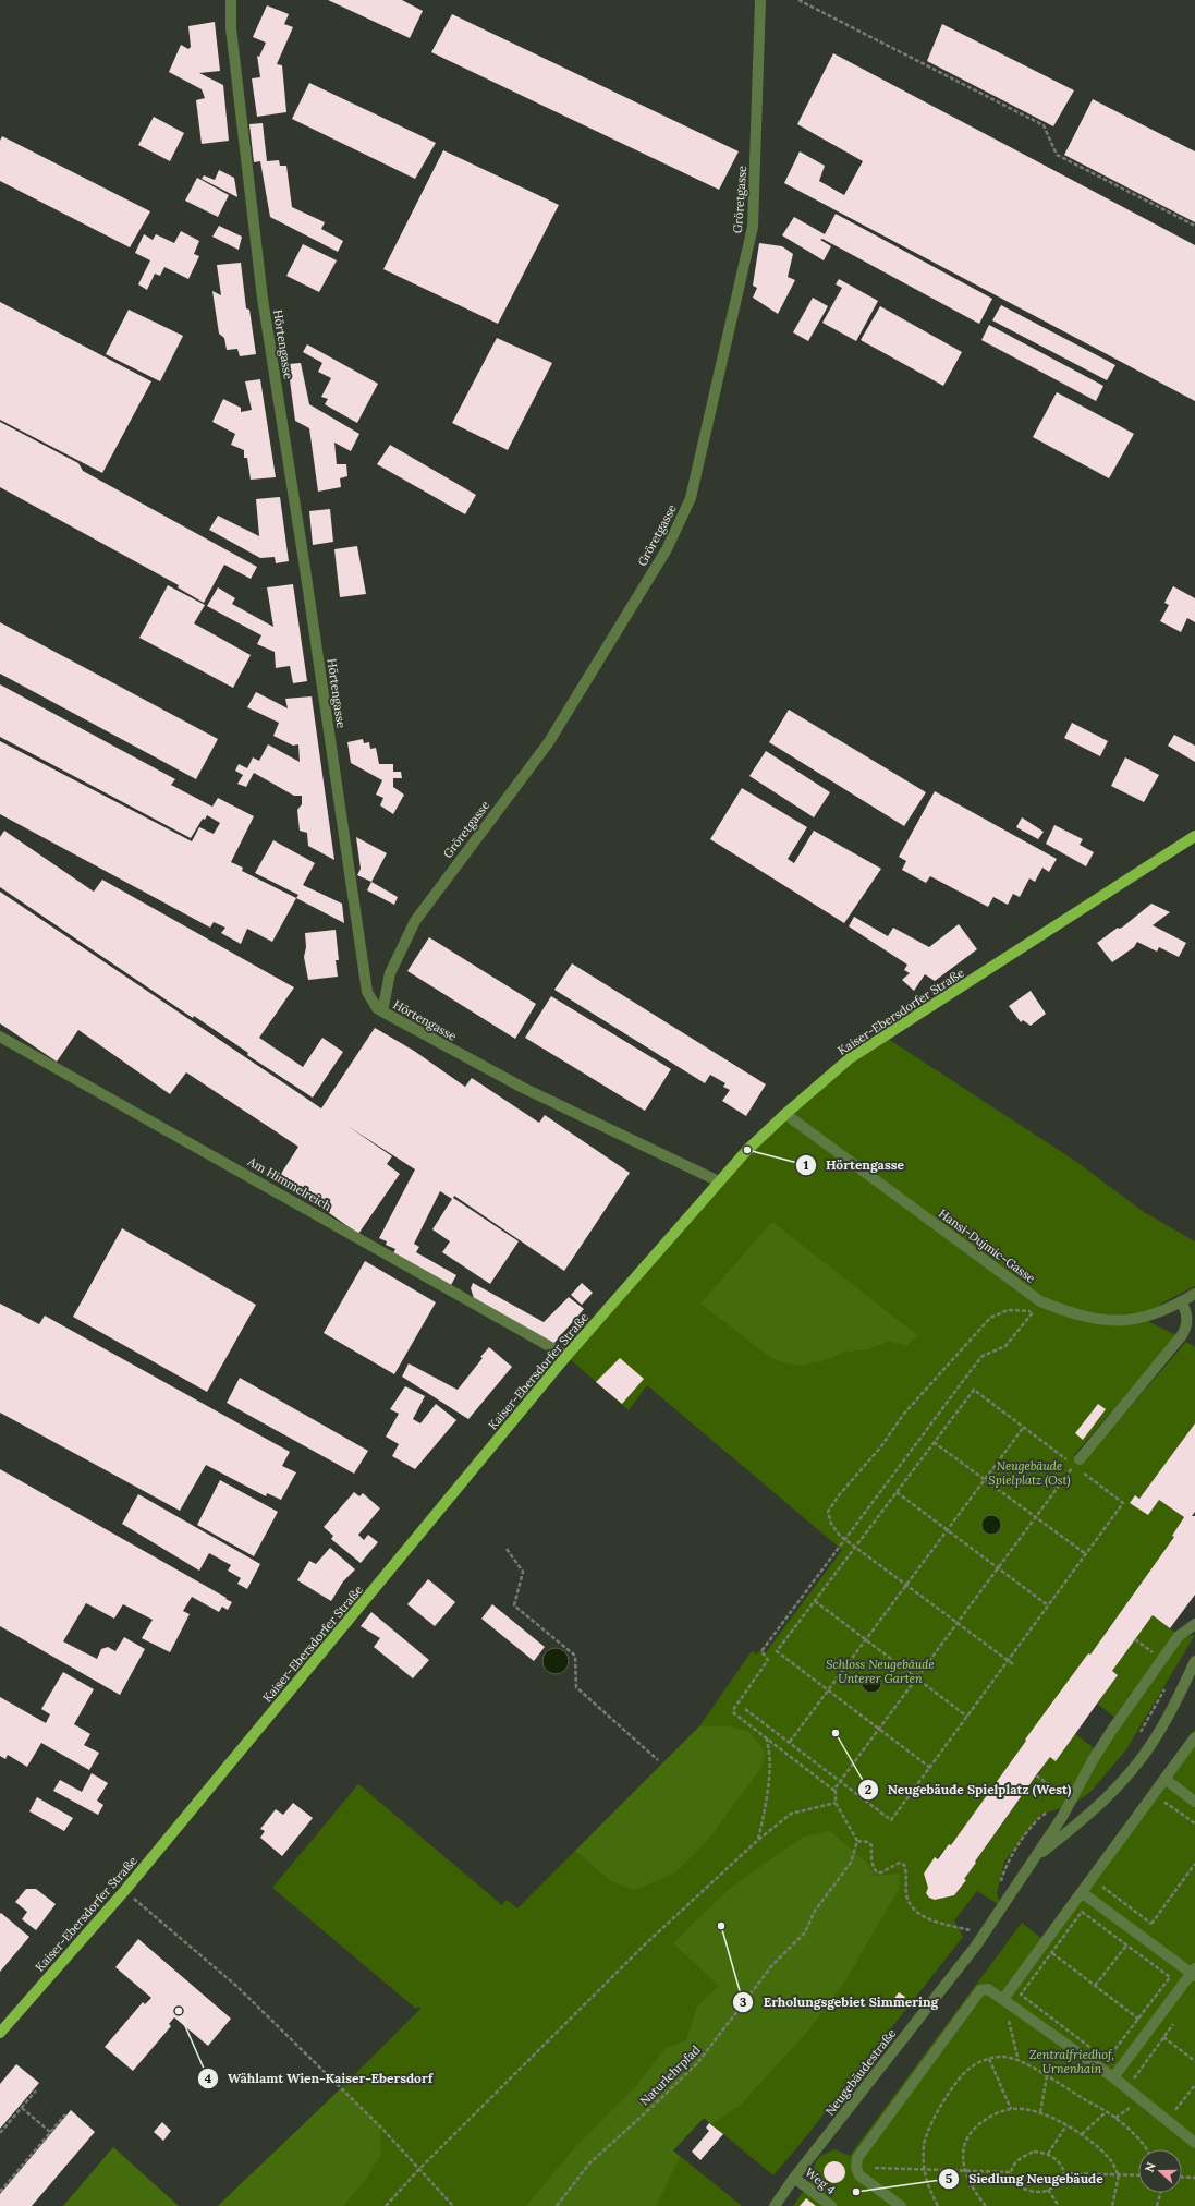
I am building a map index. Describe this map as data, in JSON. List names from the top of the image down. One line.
{"streets":{"main road":["Kaiser-Ebersdorfer Straße"],"street":["Gröretgasse","Hörtengasse","Am Himmelreich","Hansi-Dujmic-Gasse","Neugebäudestraße","Weg 4"],"path":["Naturlehrpfad"]},"crossings":[["Gröretgasse","Hörtengasse"],["Hörtengasse","Kaiser-Ebersdorfer Straße"],["Kaiser-Ebersdorfer Straße","Am Himmelreich"],["Kaiser-Ebersdorfer Straße","Hansi-Dujmic-Gasse"],["Neugebäudestraße","Weg 4"]],"parks":["Neugebäude Spielplatz (Ost)","Schloss Neugebäude Unterer Garten","Zentralfriedhof, Urnenhain"],"places":["Hörtengasse","Neugebäude Spielplatz (West)","Erholungsgebiet Simmering","Wählamt Wien-Kaiser-Ebersdorf","Siedlung Neugebäude"],"north":"left"}
